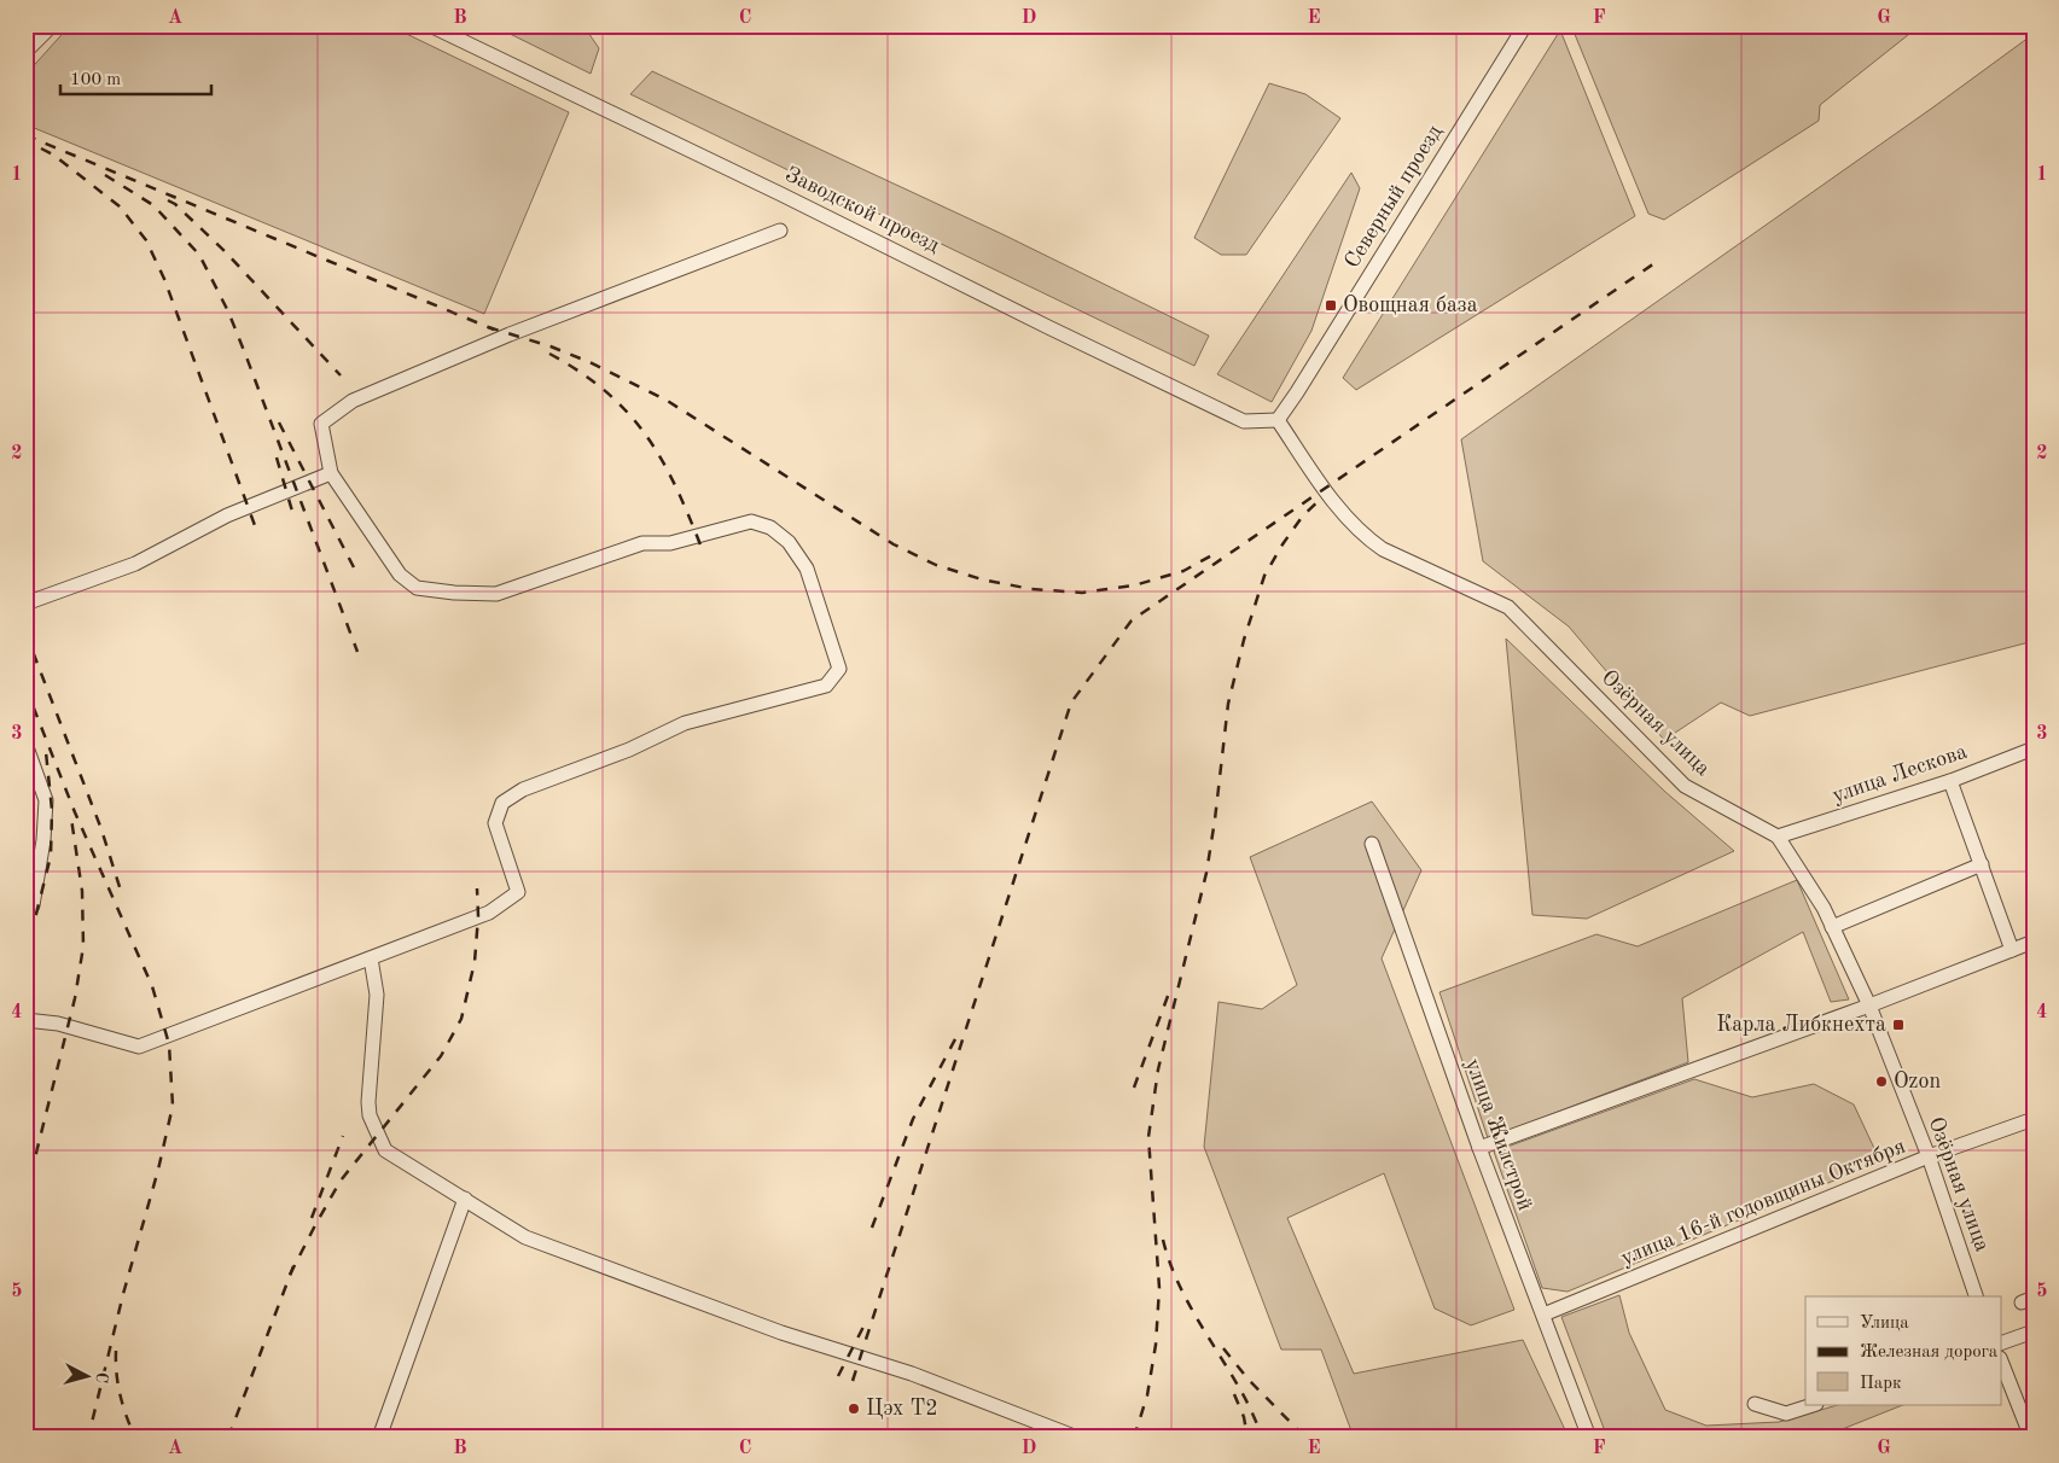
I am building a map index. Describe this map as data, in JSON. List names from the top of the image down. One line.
{"streets":{"street":["Северный проезд","Заводской проезд","Озёрная улица","улица Лескова","улица Жилстрой","улица 16-й годовщины Октября"]},"crossings":[["Северный проезд","Заводской проезд"],["Северный проезд","Озёрная улица"],["Заводской проезд","Озёрная улица"],["Озёрная улица","улица Лескова"],["Озёрная улица","улица 16-й годовщины Октября"],["улица Жилстрой","улица 16-й годовщины Октября"]],"places":{"transit":["Овощная база","Карла Либкнехта"],"other":["Ozon","Цэх Т2"]},"legend":["Улица","Железная дорога","Парк"],"scale_bar":"100 m","north":"right","grid":{"columns":["A","B","C","D","E","F","G"],"rows":["1","2","3","4","5"]}}
